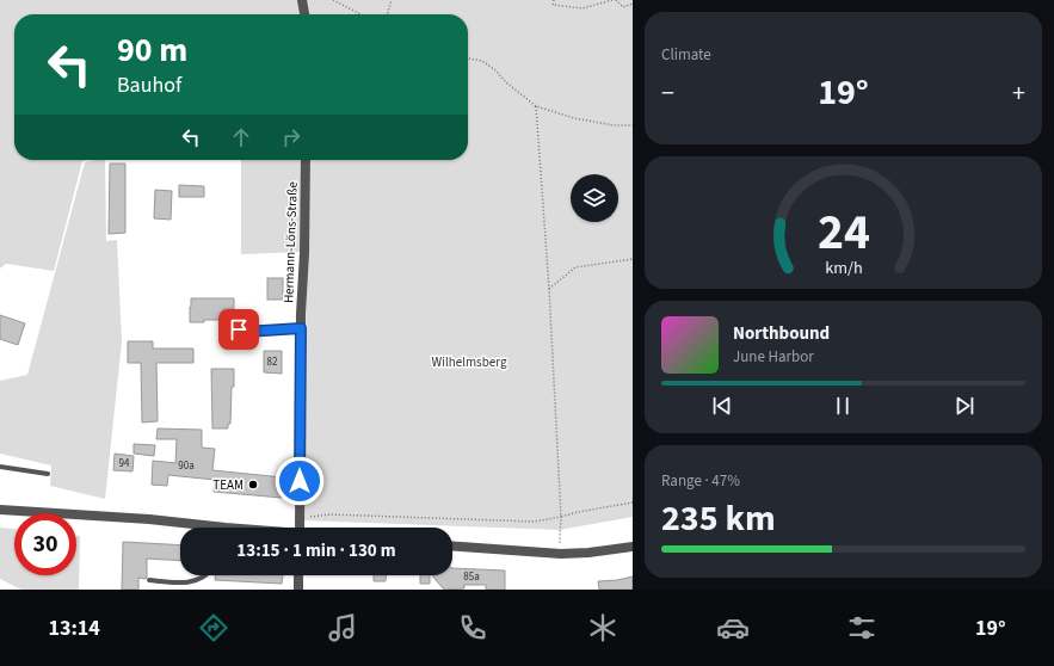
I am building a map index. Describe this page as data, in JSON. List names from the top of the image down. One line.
{"streets":{"street":["Hermann-Löns-Straße"]},"parks":["Wilhelmsberg"],"places":["TEAM"],"house_numbers":["82","94","90a","85a"],"page":{"tile":["Climate",["Range · 47%","235 km"]],"turn":["90 m","Bauhof"],"heat":["−","19°","+"],"song":["Northbound","June Harbor"],"limit":"30","trip":"13:15 · 1 min · 130 m","tabs":["13:14","19°"],"gauge":["24","km/h"]}}
